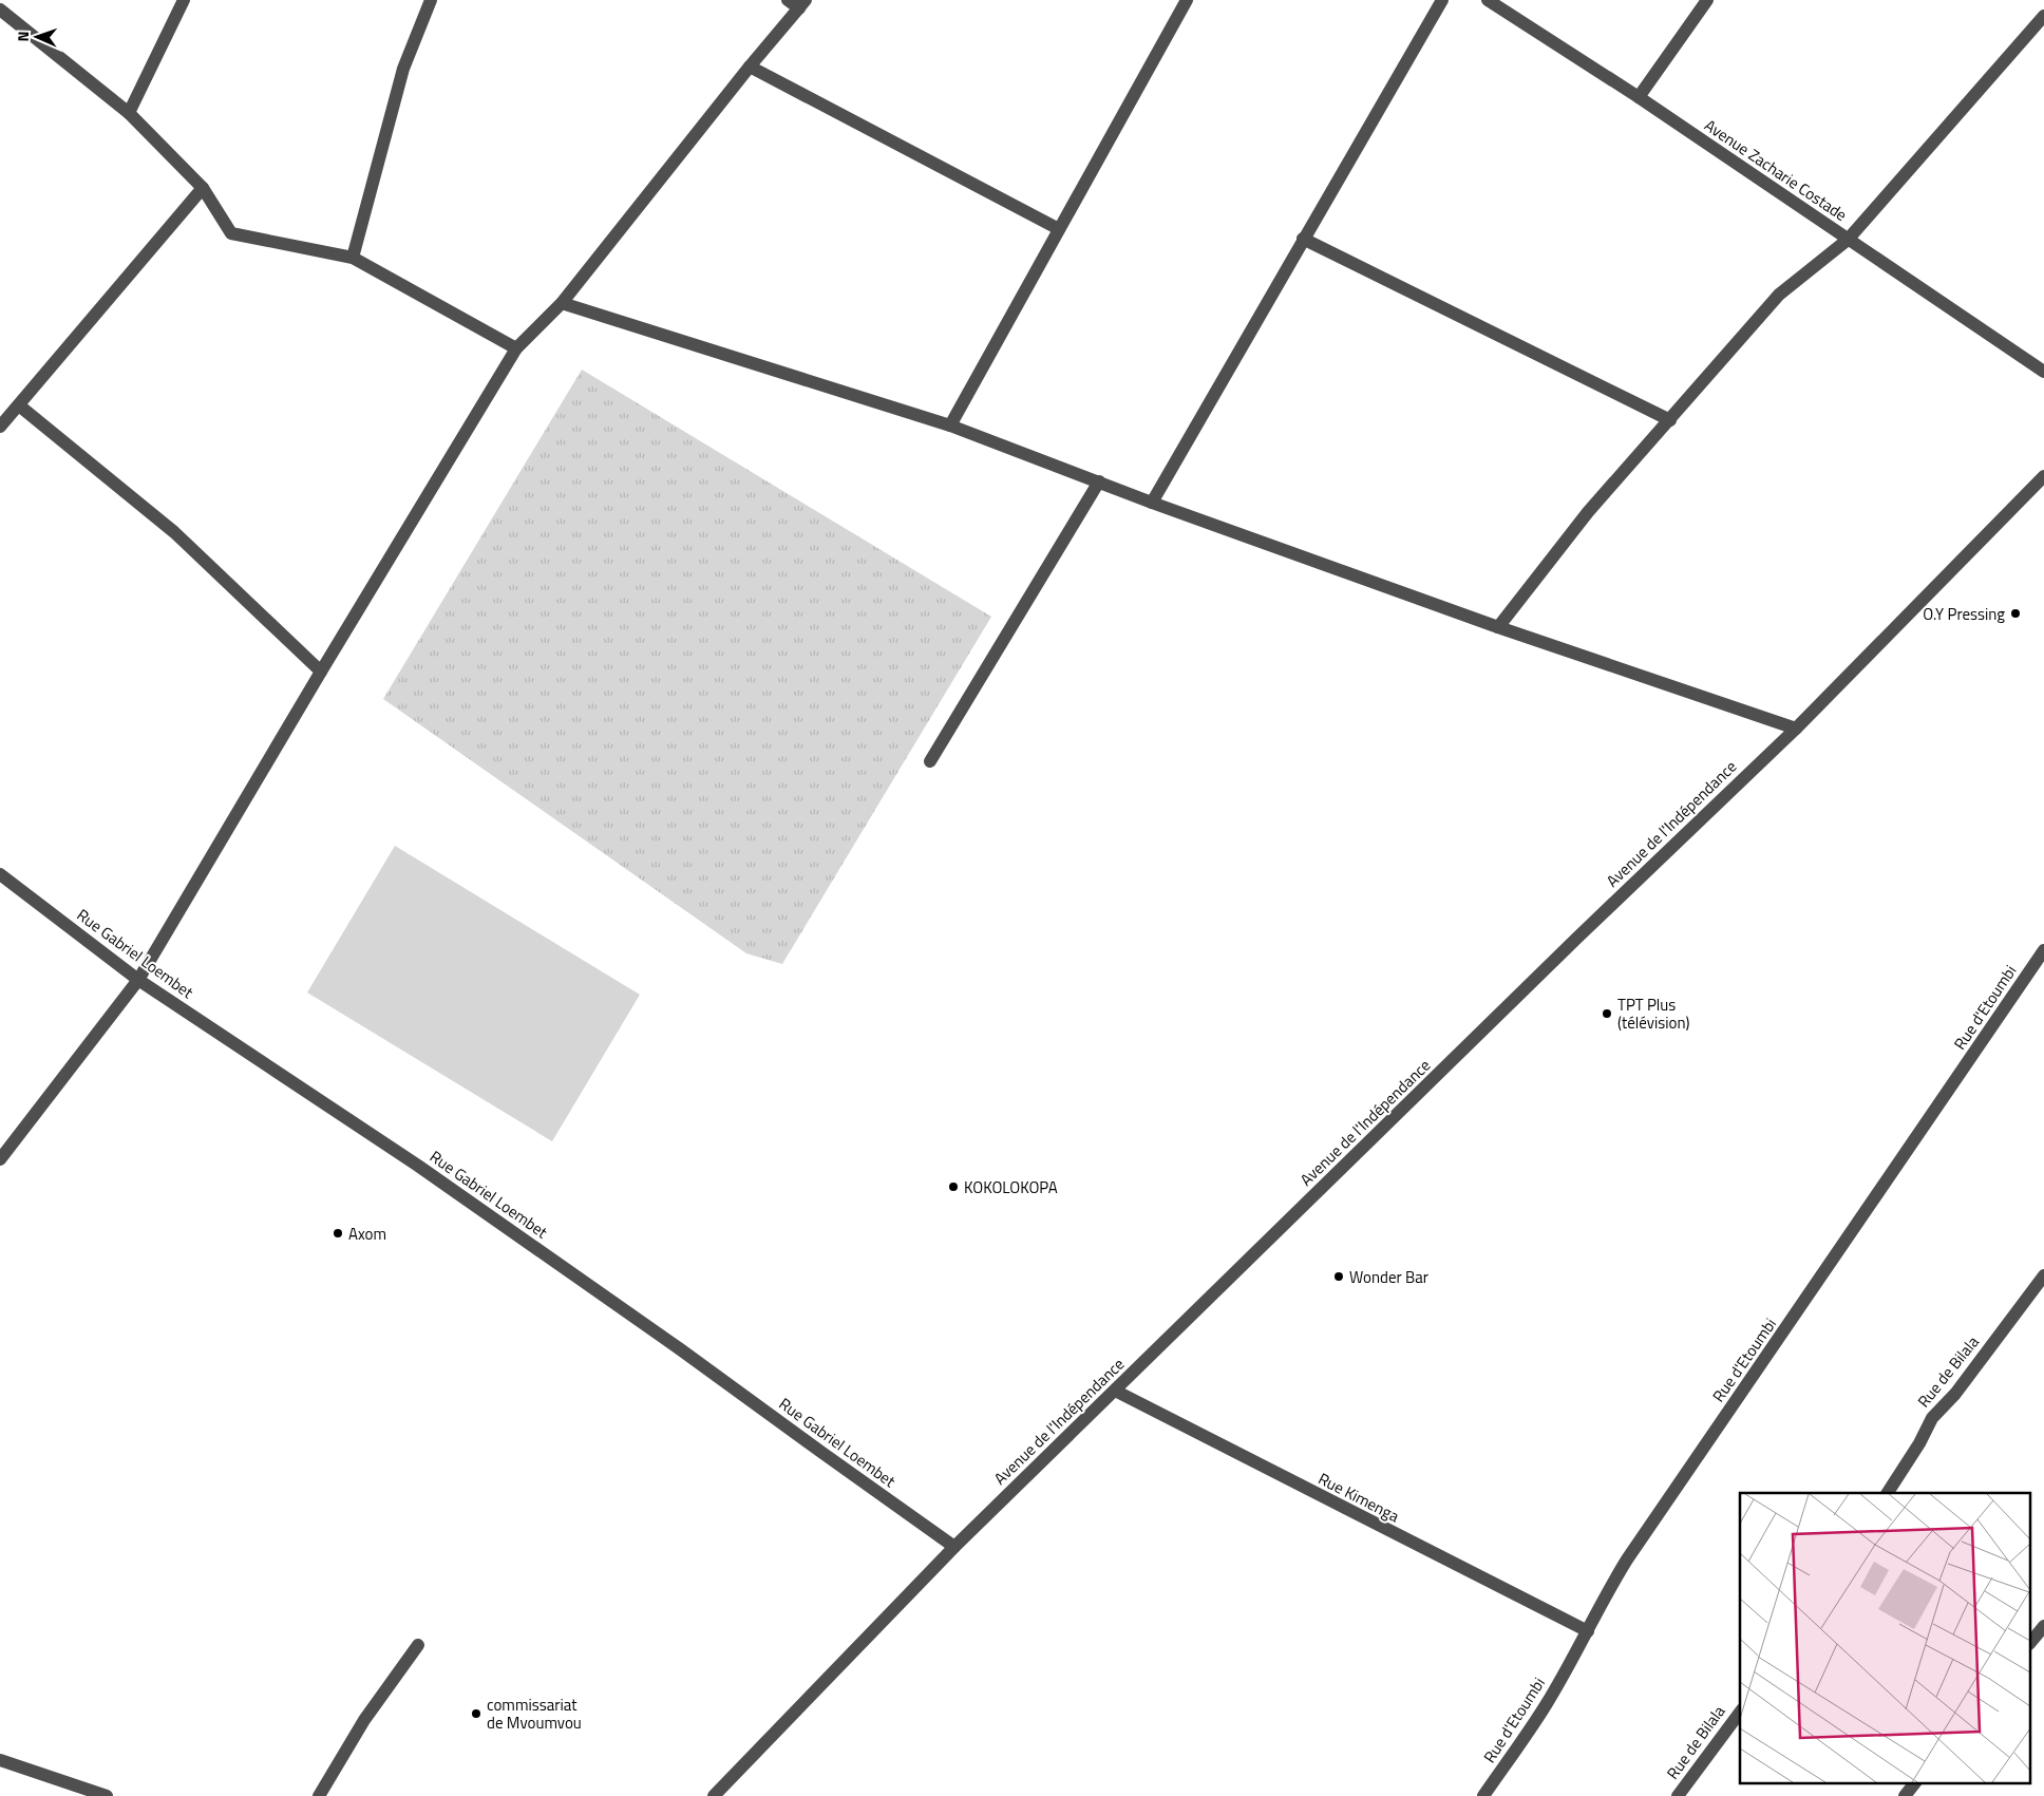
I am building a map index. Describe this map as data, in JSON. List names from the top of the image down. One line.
{"streets":{"street":["Avenue Zacharie Costade","Avenue de l'Indépendance","Rue Gabriel Loembet","Rue d'Etoumbi","Rue de Bilala","Rue Kimenga"]},"crossings":[["Avenue de l'Indépendance","Rue Gabriel Loembet"],["Avenue de l'Indépendance","Rue Kimenga"],["Rue d'Etoumbi","Rue Kimenga"]],"places":["O.Y Pressing","TPT Plus (télévision)","KOKOLOKOPA","Axom","Wonder Bar","commissariat de Mvoumvou"],"north":"left"}
